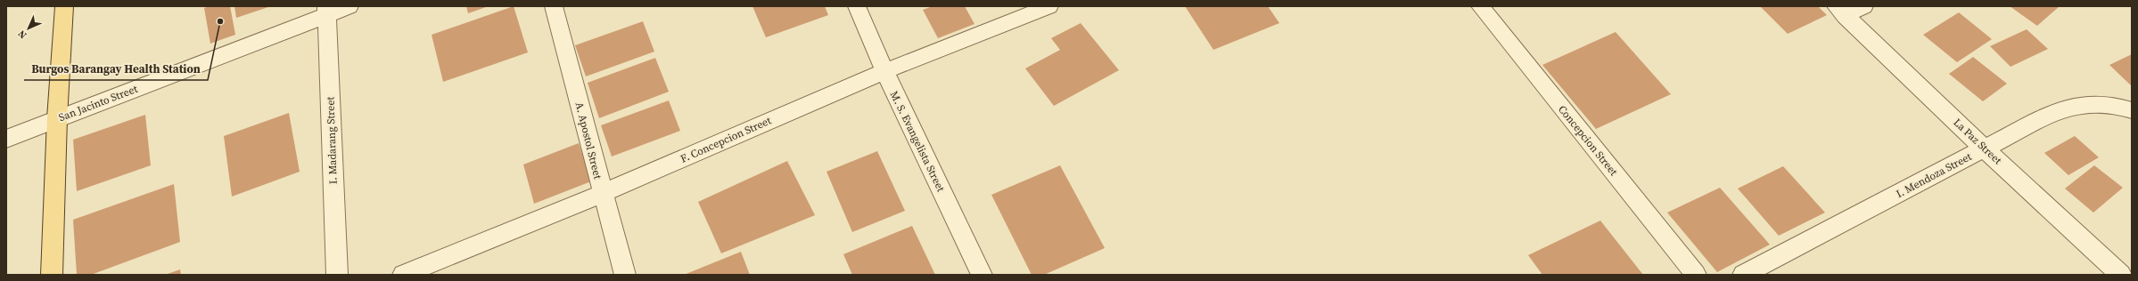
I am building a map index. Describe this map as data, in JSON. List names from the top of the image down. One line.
{"streets":{"street":["San Jacinto Street","F. Concepcion Street","I. Madarang Street","A. Apostol Street","Concepcion Street","M. S. Evangelista Street","La Paz Street","I. Mendoza Street"]},"crossings":[["San Jacinto Street","I. Madarang Street"],["F. Concepcion Street","A. Apostol Street"],["F. Concepcion Street","M. S. Evangelista Street"],["La Paz Street","I. Mendoza Street"]],"places":["Burgos Barangay Health Station"],"north":"bottom left"}
